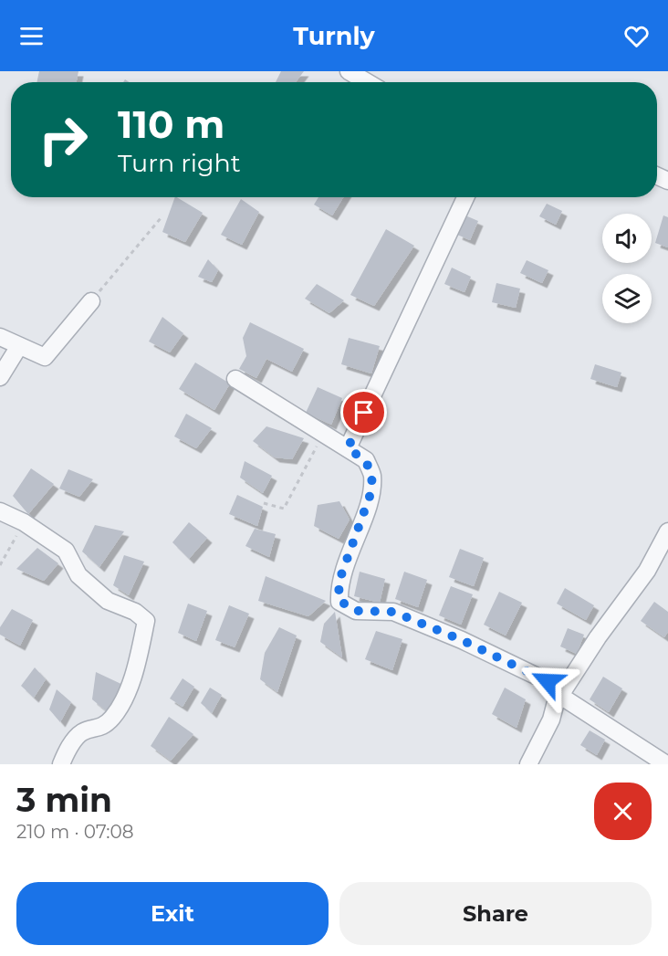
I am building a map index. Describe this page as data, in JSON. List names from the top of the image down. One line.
{"page":{"header":"Turnly","turn":["110 m","Turn right"],"heading":["3 min","210 m · 07:08"],"buttons":["Exit","Share"]}}
